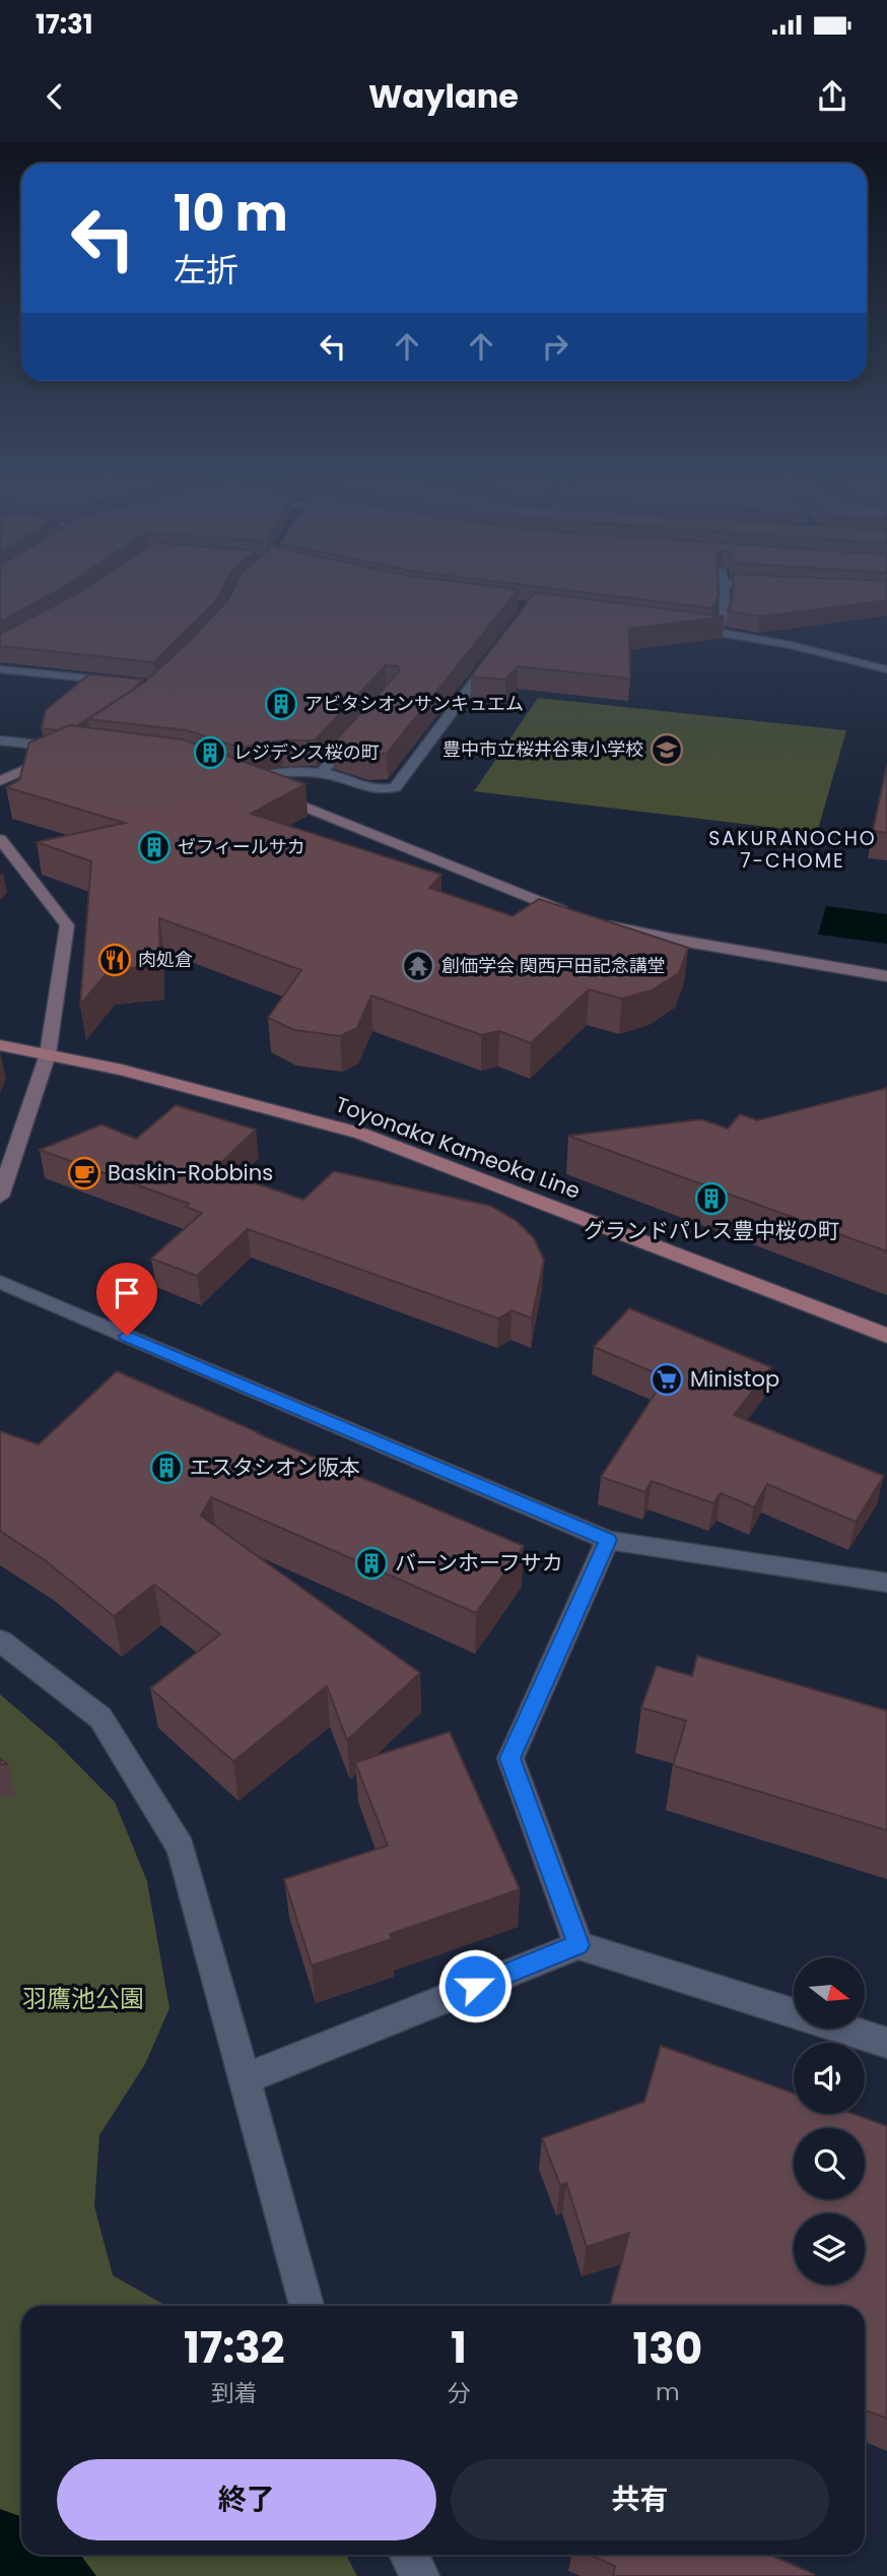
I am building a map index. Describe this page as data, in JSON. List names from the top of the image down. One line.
{"streets":{"main road":["Toyonaka Kameoka Line"]},"districts":["SAKURANOCHO 7-CHOME"],"parks":["羽鷹池公園"],"places":{"building":["アビタシオンサンキュエム","レジデンス桜の町","ゼフィールサカ","グランドパレス豊中桜の町","エスタシオン阪本","バーンホーフサカ"],"school or university":["豊中市立桜井谷東小学校"],"restaurant":["肉処倉"],"temple":["創価学会 関西戸田記念講堂"],"cafe":["Baskin-Robbins"],"supermarket":["Ministop"]},"north":"right","page":{"status":"17:31","header":"Waylane","turn":["10 m","左折"],"eta":["17:32","到着","1","分","130","m"],"buttons":["終了","共有"]}}
